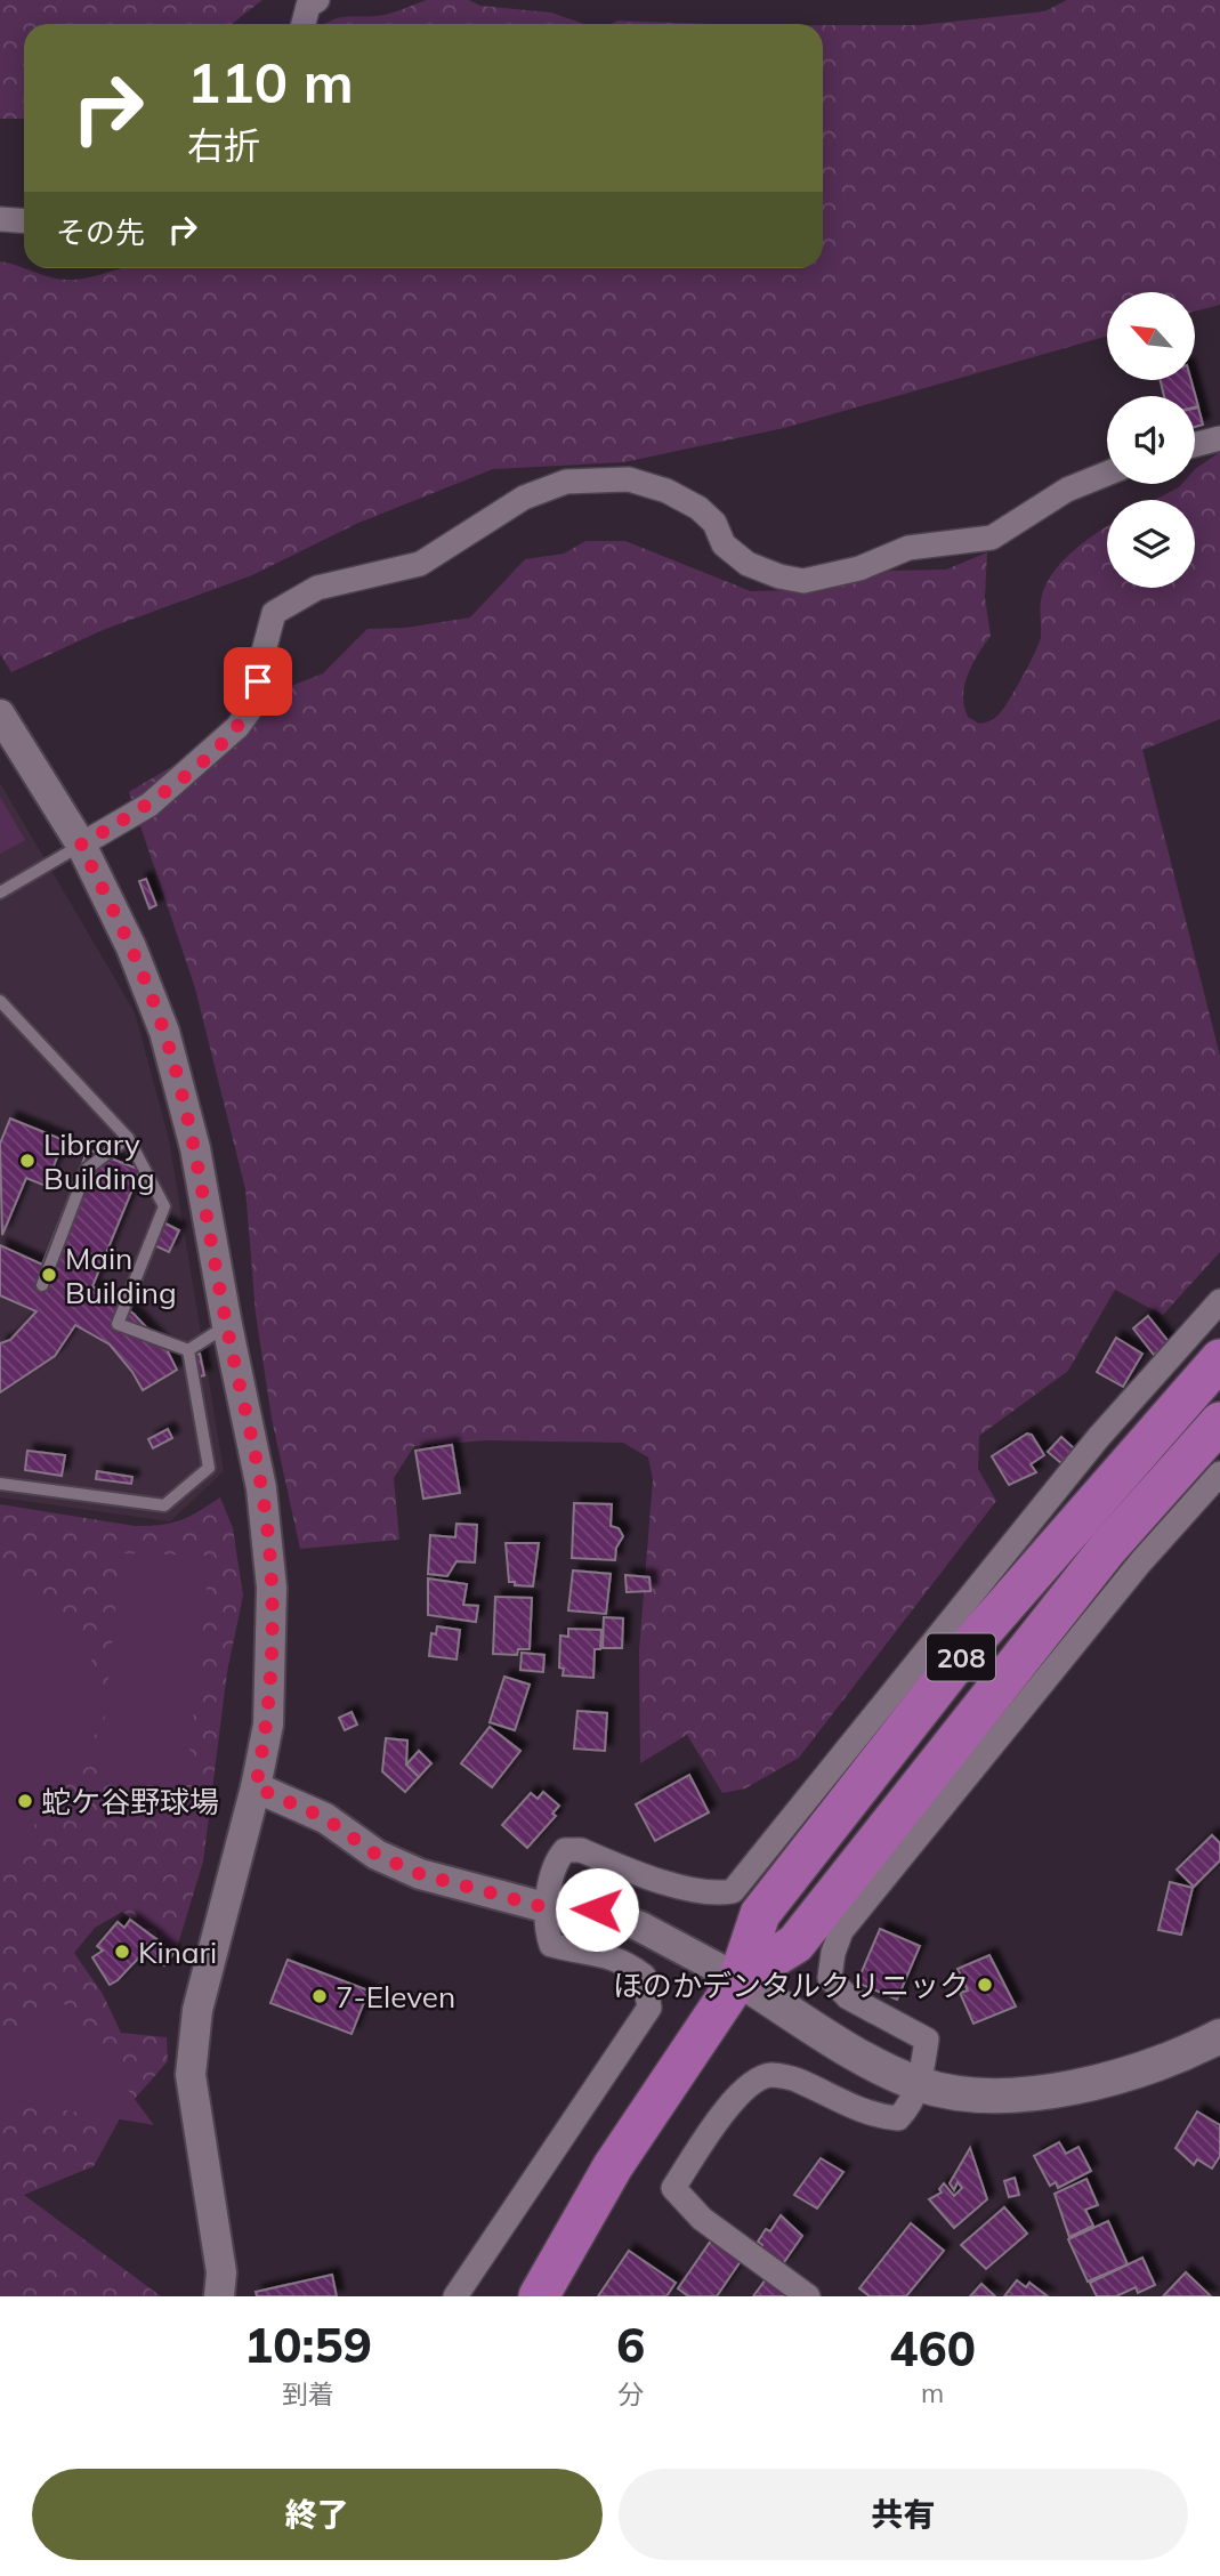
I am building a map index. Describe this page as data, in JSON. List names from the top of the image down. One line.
{"streets":{"highway":["208"]},"places":["Library Building","Main Building","蛇ケ谷野球場","Kinari","ほのかデンタルクリニック","7-Eleven"],"north":"top left","page":{"turn":["110 m","右折"],"then":"その先","eta":["10:59","到着","6","分","460","m"],"buttons":["終了","共有"]}}
